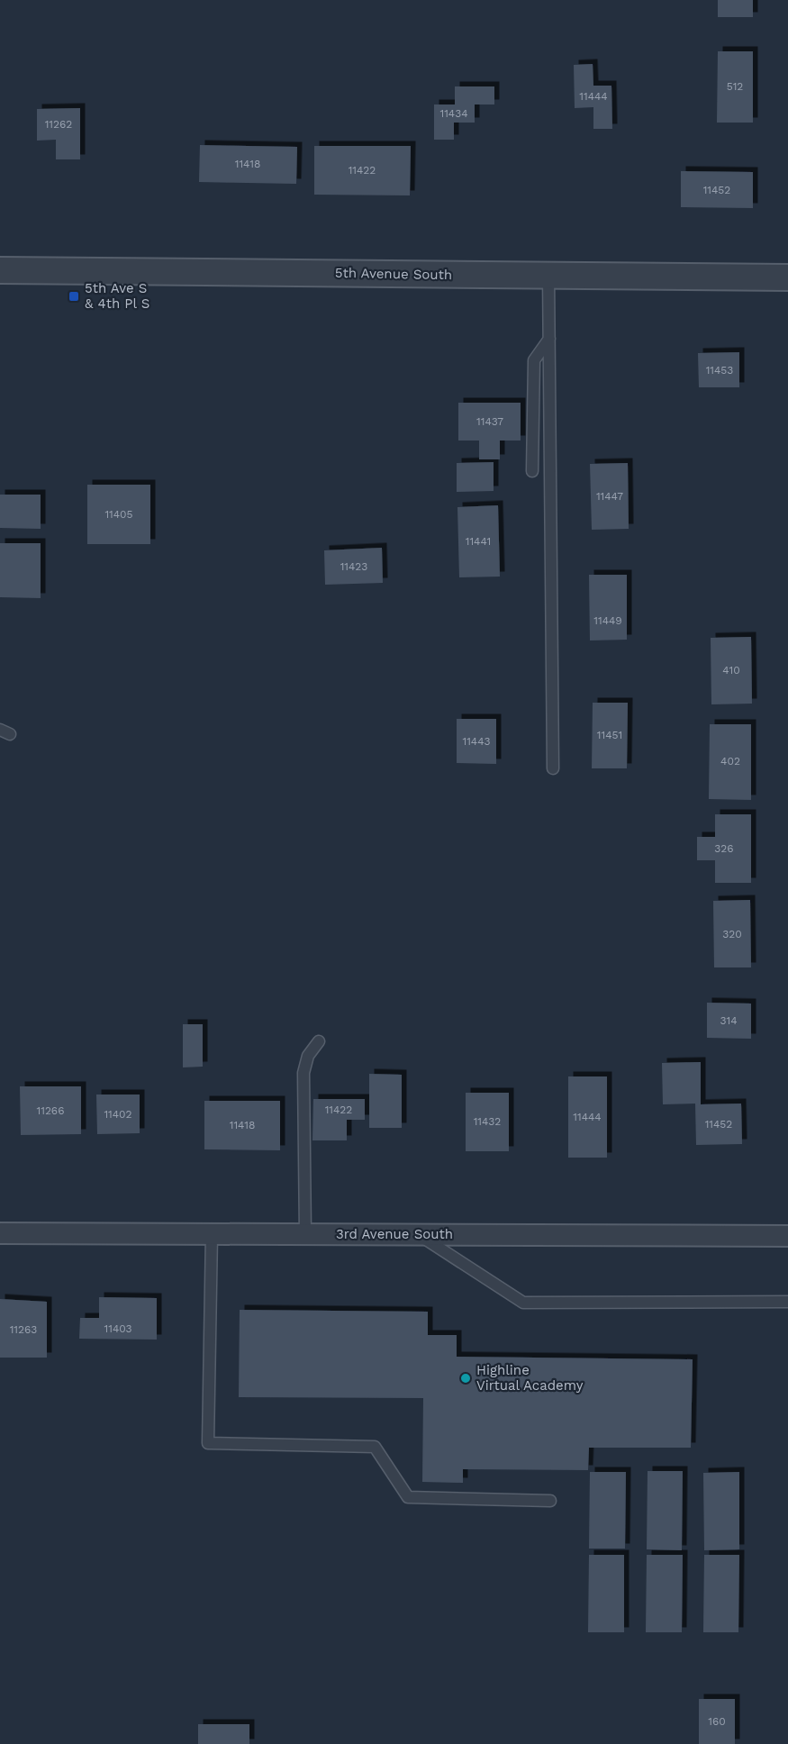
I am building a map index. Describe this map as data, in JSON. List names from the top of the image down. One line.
{"streets":{"street":["5th Avenue South","3rd Avenue South"]},"places":{"transit":["5th Ave S & 4th Pl S"],"other":["Highline Virtual Academy"]},"house_numbers":["512","11444","11434","11262","11418","11422","11452","11453","11437","11447","11405","11441","11423","11449","410","11451","11443","402","326","320","314","11422","11266","11402","11444","11432","11452","11418","11403","11263","160"]}
